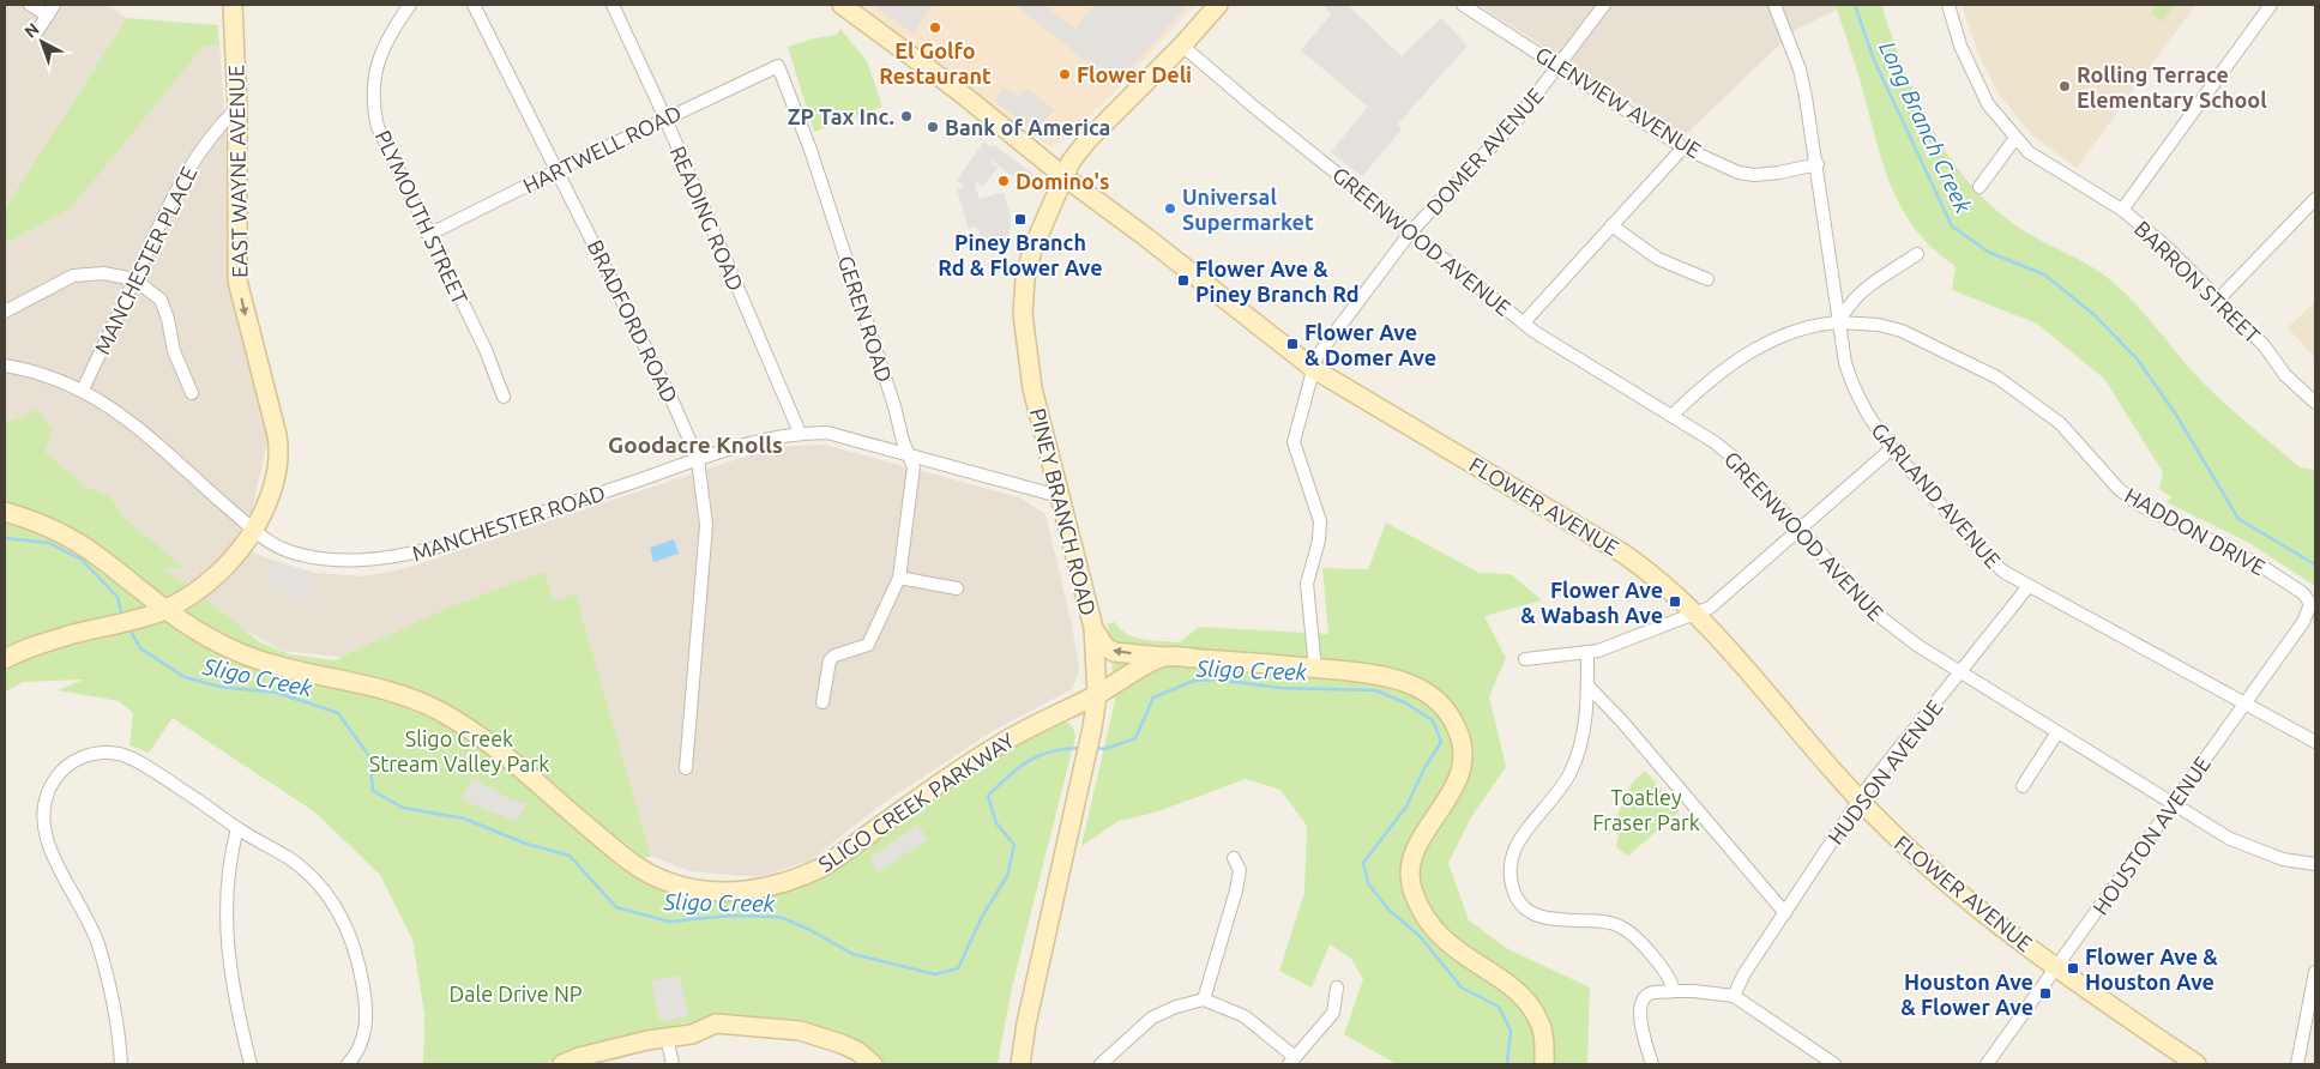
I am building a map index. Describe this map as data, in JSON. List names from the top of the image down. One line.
{"streets":{"street":["GLENVIEW AVENUE","HARTWELL ROAD","DOMER AVENUE","EAST WAYNE AVENUE","PLYMOUTH STREET","READING ROAD","GREENWOOD AVENUE","MANCHESTER PLACE","BARRON STREET","GEREN ROAD","BRADFORD ROAD","GARLAND AVENUE","FLOWER AVENUE","PINEY BRANCH ROAD","MANCHESTER ROAD","HADDON DRIVE","HUDSON AVENUE","SLIGO CREEK PARKWAY","HOUSTON AVENUE"]},"crossings":[["GLENVIEW AVENUE","DOMER AVENUE"],["GLENVIEW AVENUE","GARLAND AVENUE"],["HARTWELL ROAD","PLYMOUTH STREET"],["HARTWELL ROAD","READING ROAD"],["HARTWELL ROAD","GEREN ROAD"],["HARTWELL ROAD","BRADFORD ROAD"],["DOMER AVENUE","GREENWOOD AVENUE"],["DOMER AVENUE","FLOWER AVENUE"],["EAST WAYNE AVENUE","MANCHESTER PLACE"],["EAST WAYNE AVENUE","MANCHESTER ROAD"],["EAST WAYNE AVENUE","SLIGO CREEK PARKWAY"],["READING ROAD","MANCHESTER ROAD"],["GREENWOOD AVENUE","PINEY BRANCH ROAD"],["GREENWOOD AVENUE","HADDON DRIVE"],["GREENWOOD AVENUE","HUDSON AVENUE"],["GREENWOOD AVENUE","HOUSTON AVENUE"],["MANCHESTER PLACE","MANCHESTER ROAD"],["GEREN ROAD","MANCHESTER ROAD"],["BRADFORD ROAD","MANCHESTER ROAD"],["GARLAND AVENUE","HADDON DRIVE"],["GARLAND AVENUE","HUDSON AVENUE"],["GARLAND AVENUE","HOUSTON AVENUE"],["FLOWER AVENUE","PINEY BRANCH ROAD"],["FLOWER AVENUE","HUDSON AVENUE"],["FLOWER AVENUE","HOUSTON AVENUE"],["PINEY BRANCH ROAD","MANCHESTER ROAD"],["PINEY BRANCH ROAD","SLIGO CREEK PARKWAY"],["HADDON DRIVE","HOUSTON AVENUE"]],"one_way":["EAST WAYNE AVENUE"],"districts":["Goodacre Knolls"],"water":["Long Branch Creek","Sligo Creek"],"parks":["Sligo Creek Stream Valley Park","Toatley Fraser Park","Dale Drive NP"],"places":{"other":["El Golfo Restaurant","Flower Deli","Rolling Terrace Elementary School","ZP Tax Inc.","Bank of America","Domino's","Universal Supermarket"],"transit":["Piney Branch Rd & Flower Ave","Flower Ave & Piney Branch Rd","Flower Ave & Domer Ave","Flower Ave & Wabash Ave","Flower Ave & Houston Ave","Houston Ave & Flower Ave"]},"north":"top left"}
